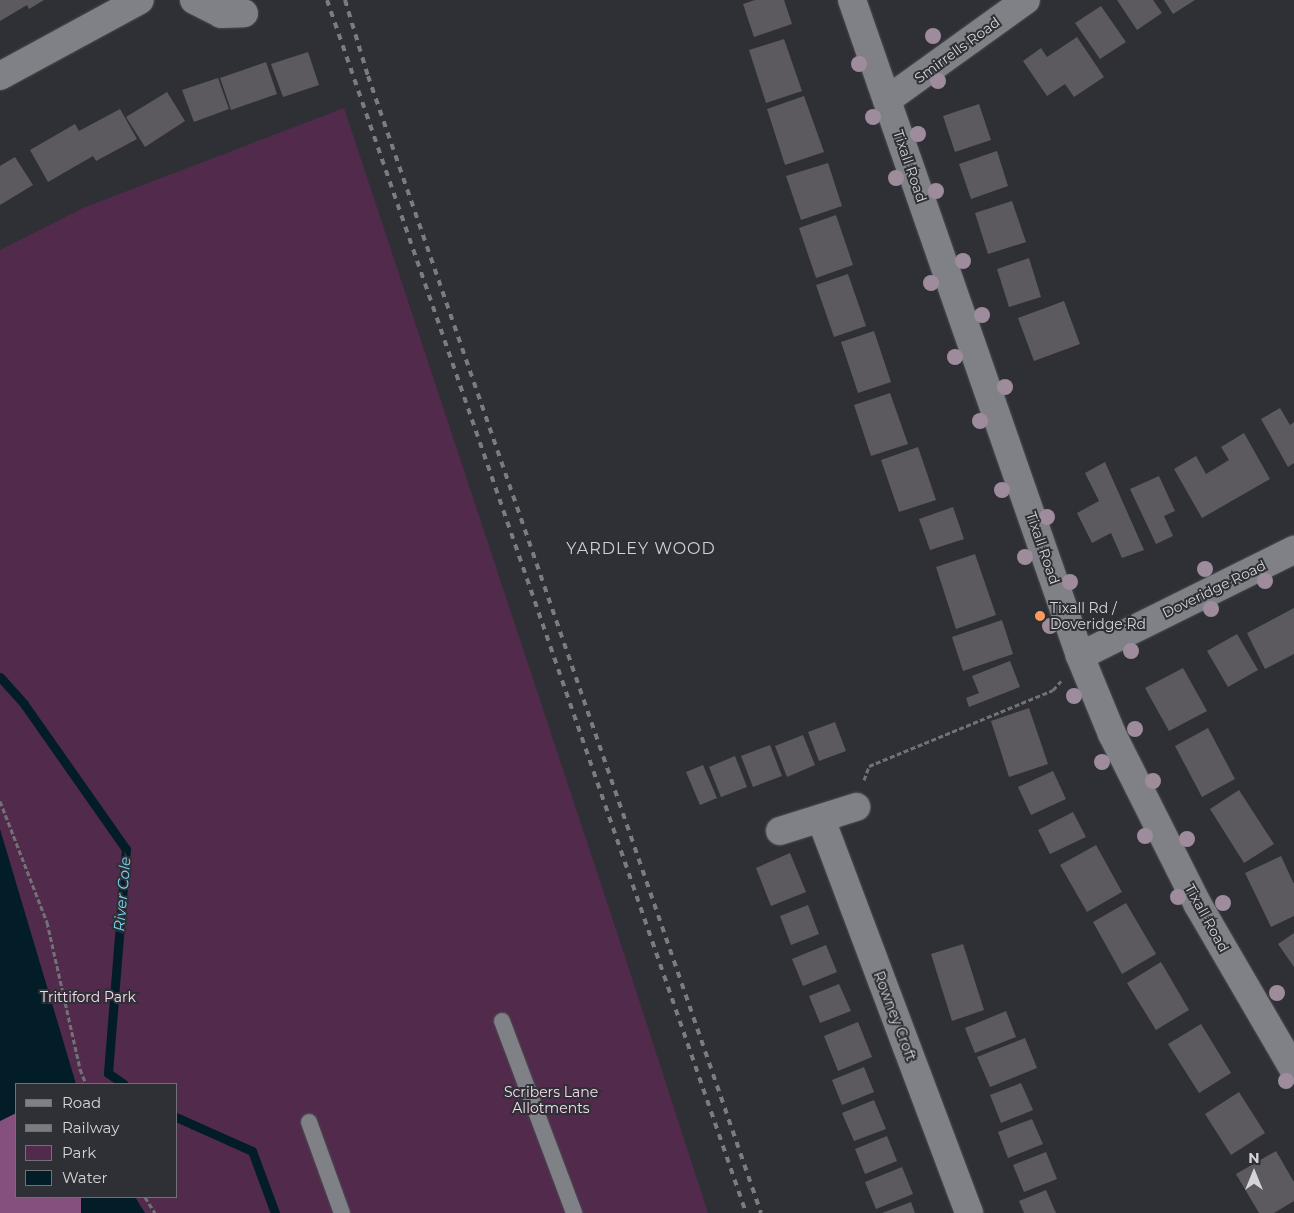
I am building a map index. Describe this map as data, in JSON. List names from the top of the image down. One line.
{"streets":{"street":["Smirrells Road","Tixall Road","Doveridge Road","Rowney Croft"]},"crossings":[["Smirrells Road","Tixall Road"],["Tixall Road","Doveridge Road"]],"districts":["YARDLEY WOOD"],"water":["River Cole"],"parks":["Trittiford Park","Scribers Lane Allotments"],"places":["Tixall Rd / Doveridge Rd"],"legend":["Road","Railway","Park","Water"],"north":"top"}
